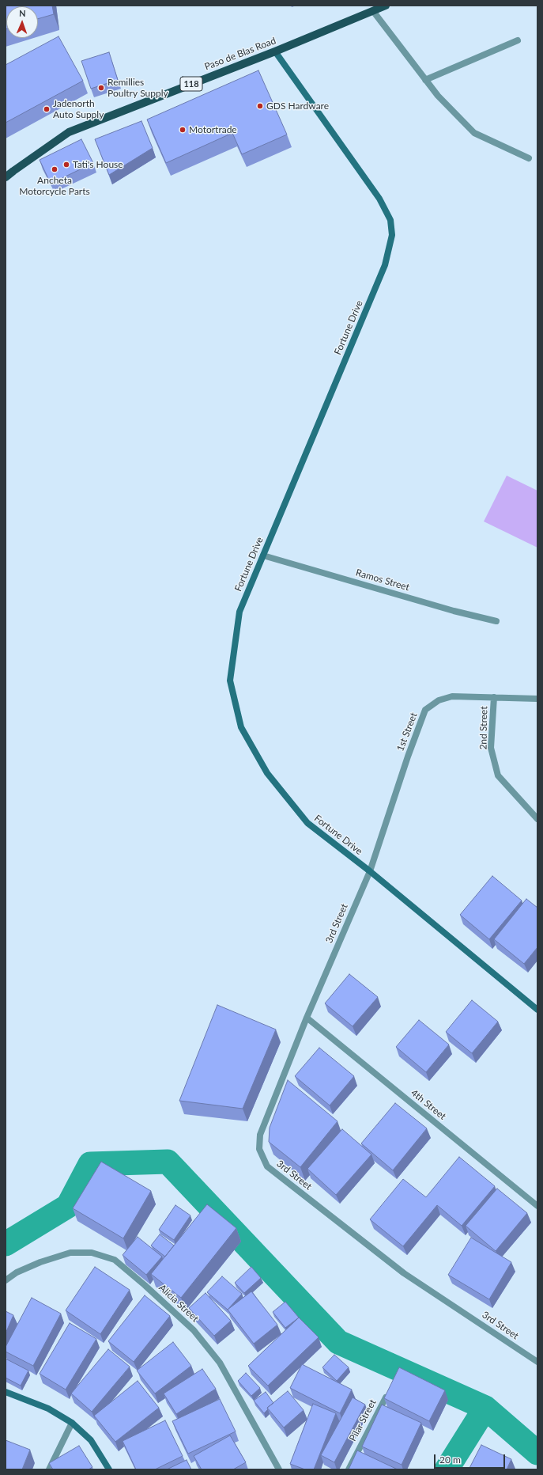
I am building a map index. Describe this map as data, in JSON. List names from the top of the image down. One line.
{"streets":{"main road":["Paso de Blas Road","118"],"street":["Fortune Drive","Ramos Street","2nd Street","1st Street","3rd Street","4th Street","Alicia Street","Pilar Street"]},"crossings":[["Paso de Blas Road","Fortune Drive"],["Fortune Drive","Ramos Street"],["Fortune Drive","1st Street"],["Fortune Drive","3rd Street"],["2nd Street","1st Street"],["1st Street","3rd Street"],["3rd Street","4th Street"]],"places":["Remillies Poultry Supply","GDS Hardware","Jadenorth Auto Supply","Motortrade","Tati's House","Ancheta Motorcycle Parts"],"scale_bar":"20 m","north":"top"}
